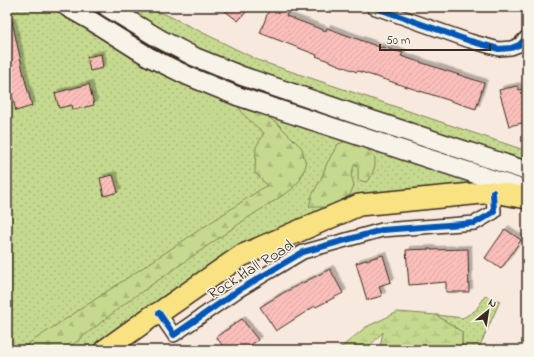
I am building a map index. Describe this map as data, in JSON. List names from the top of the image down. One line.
{"streets":{"street":["Rock Hall Road"]},"scale_bar":"50 m","north":"top right"}
